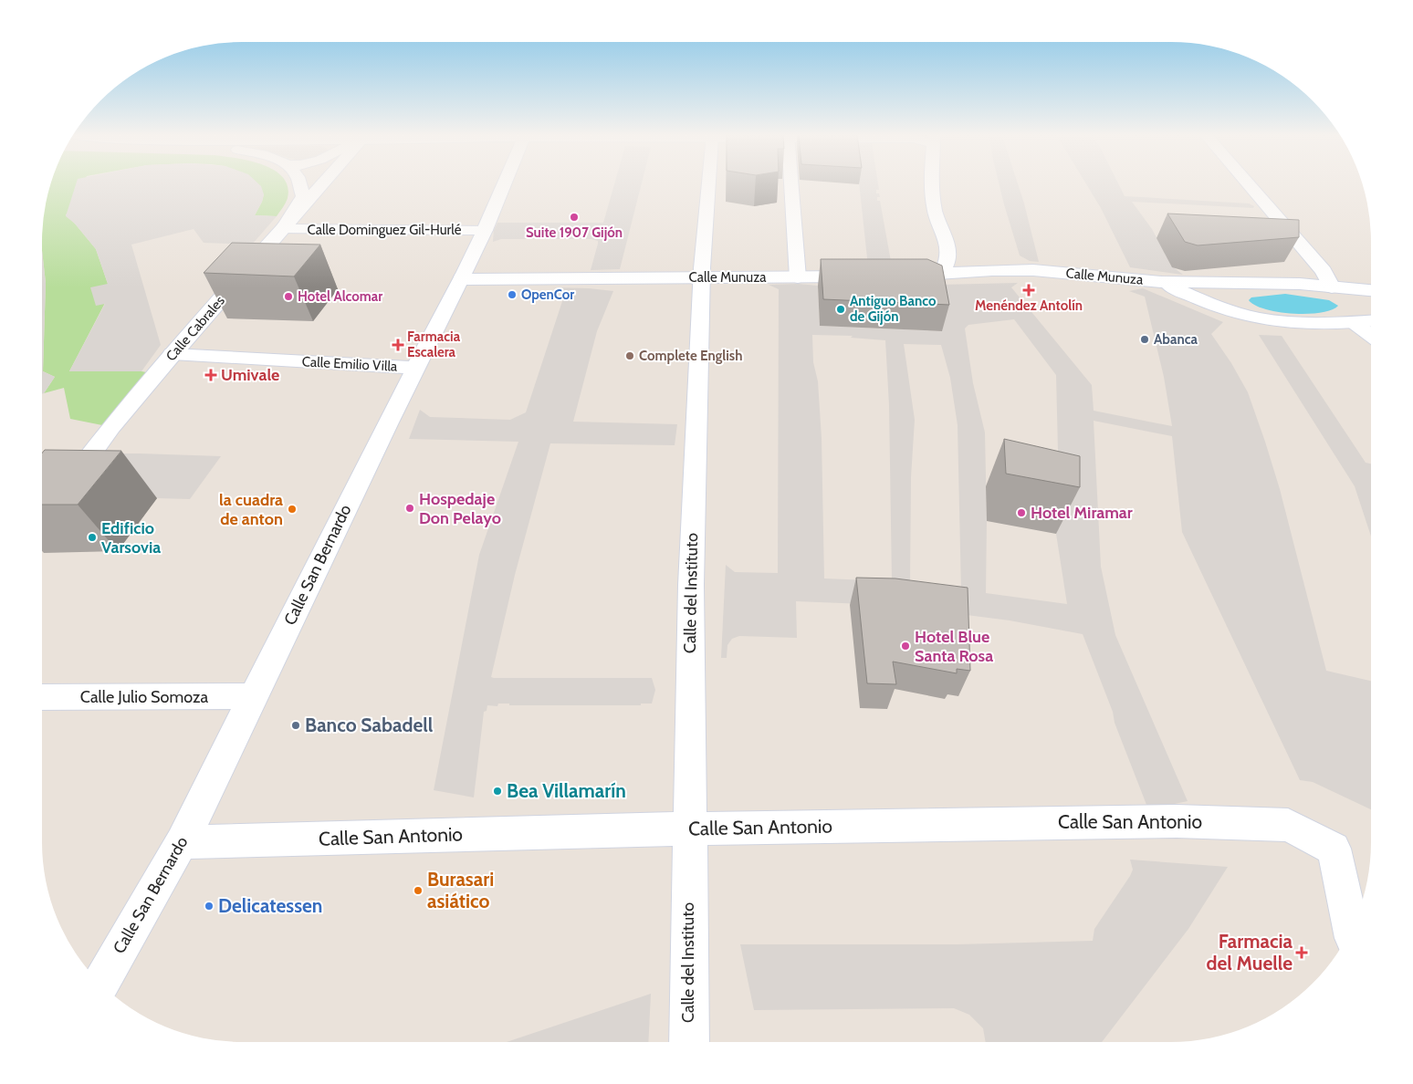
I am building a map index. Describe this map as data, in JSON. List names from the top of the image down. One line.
{"streets":{"street":["Calle Dominguez Gil-Hurlé","Calle Munuza","Calle Cabrales","Calle Emilio Villa","Calle San Bernardo","Calle del Instituto","Calle Julio Somoza","Calle San Antonio"]},"crossings":[["Calle Dominguez Gil-Hurlé","Calle Cabrales"],["Calle Dominguez Gil-Hurlé","Calle San Bernardo"],["Calle Munuza","Calle San Bernardo"],["Calle Munuza","Calle del Instituto"],["Calle Cabrales","Calle Emilio Villa"],["Calle Emilio Villa","Calle San Bernardo"],["Calle San Bernardo","Calle Julio Somoza"],["Calle San Bernardo","Calle San Antonio"],["Calle del Instituto","Calle San Antonio"]],"places":{"other":["Suite 1907 Gijón","OpenCor","Hotel Alcomar","Antiguo Banco de Gijón","Abanca","Complete English","Hospedaje Don Pelayo","la cuadra de anton","Hotel Miramar","Edificio Varsovia","Hotel Blue Santa Rosa","Banco Sabadell","Bea Villamarín","Burasari asiático","Delicatessen"],"health":["Menéndez Antolín","Farmacia Escalera","Umivale","Farmacia del Muelle"]}}
